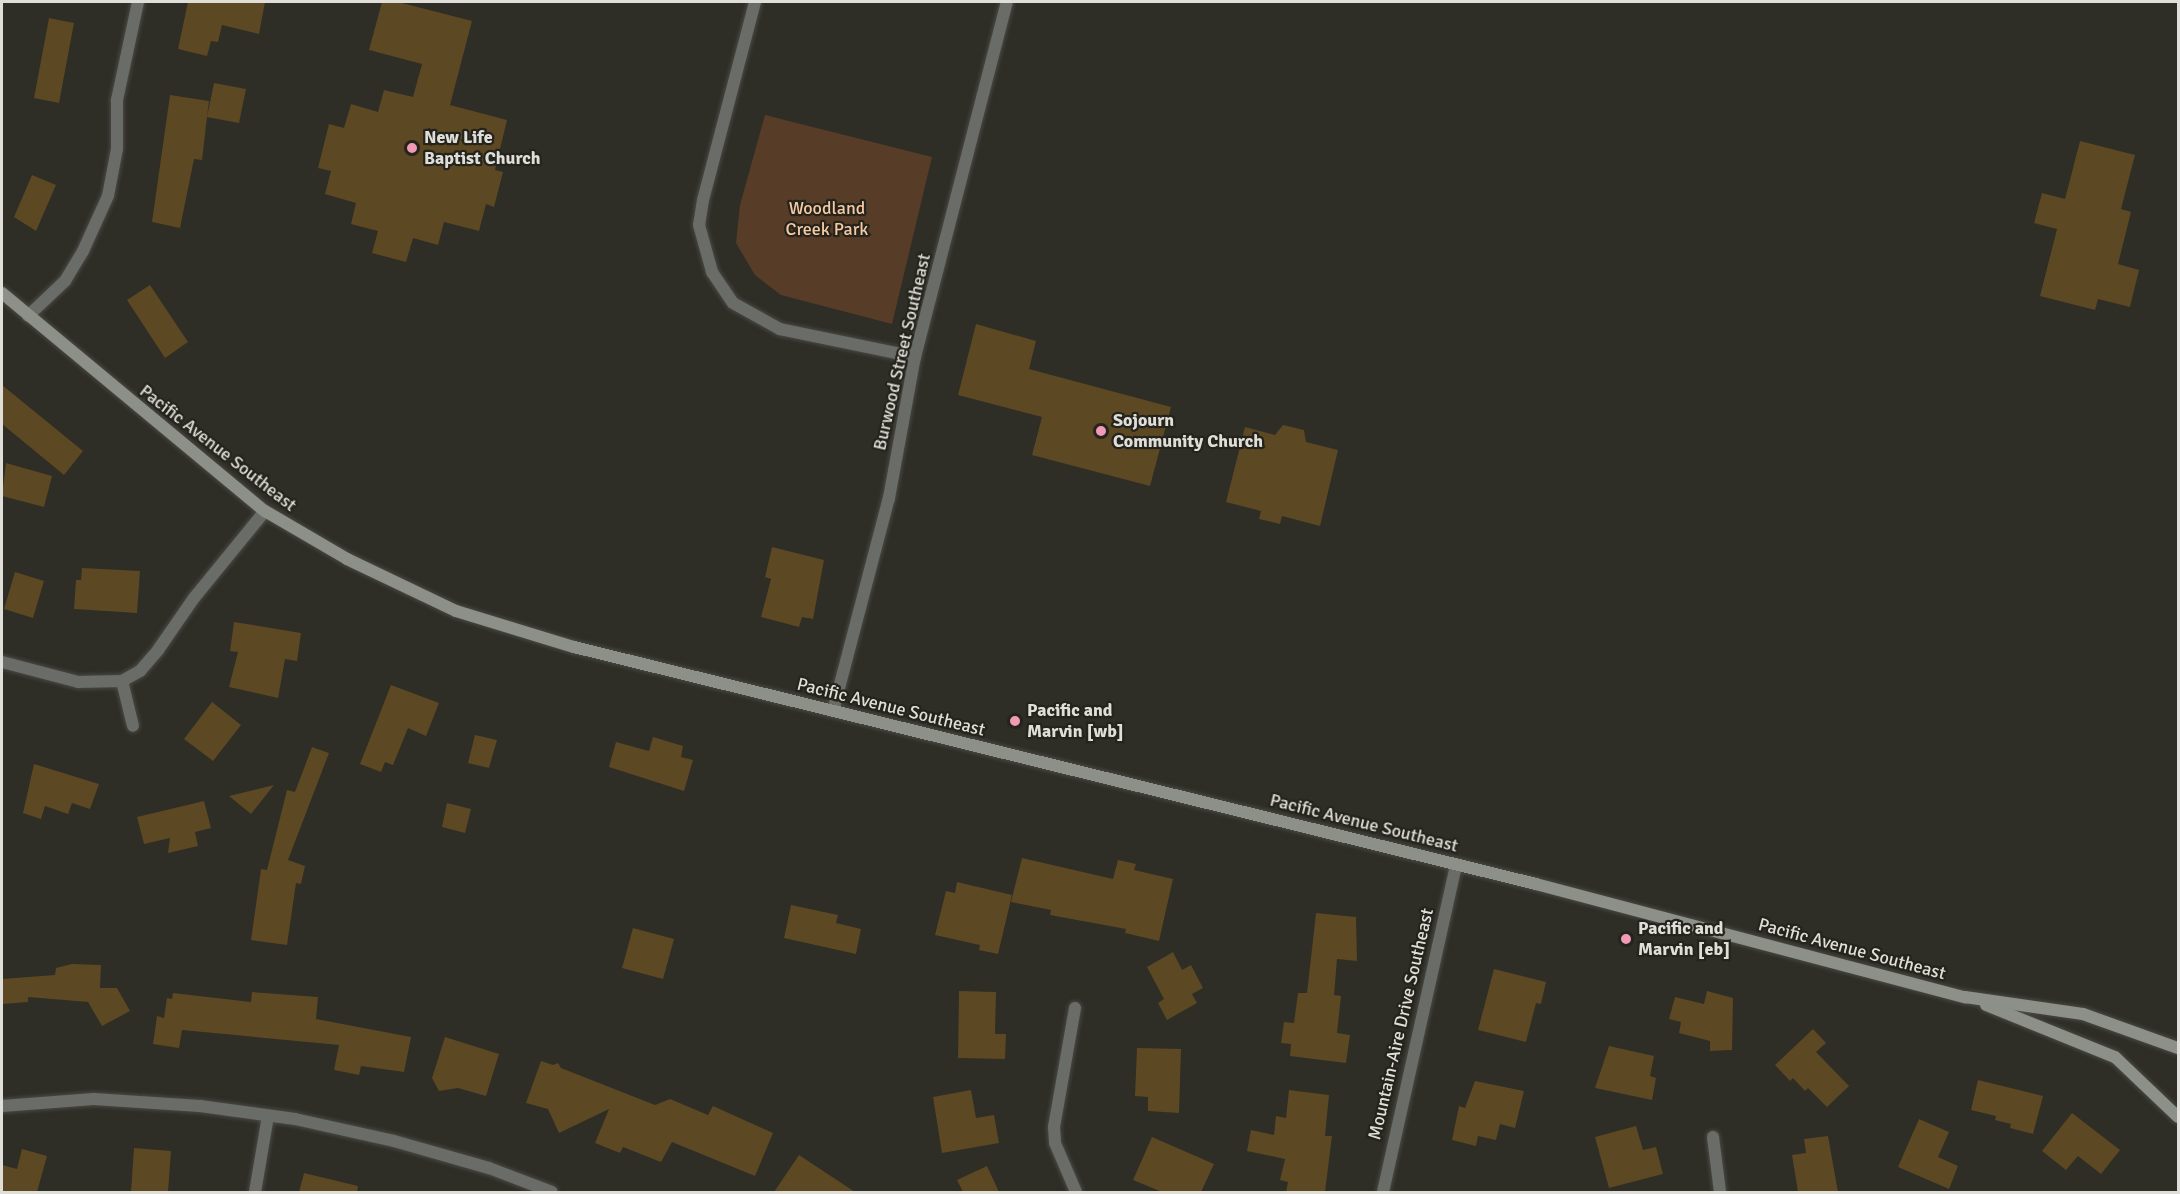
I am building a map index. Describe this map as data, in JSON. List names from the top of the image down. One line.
{"streets":{"main road":["Pacific Avenue Southeast"],"street":["Burwood Street Southeast","Mountain-Aire Drive Southeast"]},"crossings":[["Burwood Street Southeast","Pacific Avenue Southeast"],["Pacific Avenue Southeast","Mountain-Aire Drive Southeast"]],"parks":["Woodland Creek Park"],"places":["New Life Baptist Church","Sojourn Community Church","Pacific and Marvin [wb]","Pacific and Marvin [eb]"]}
